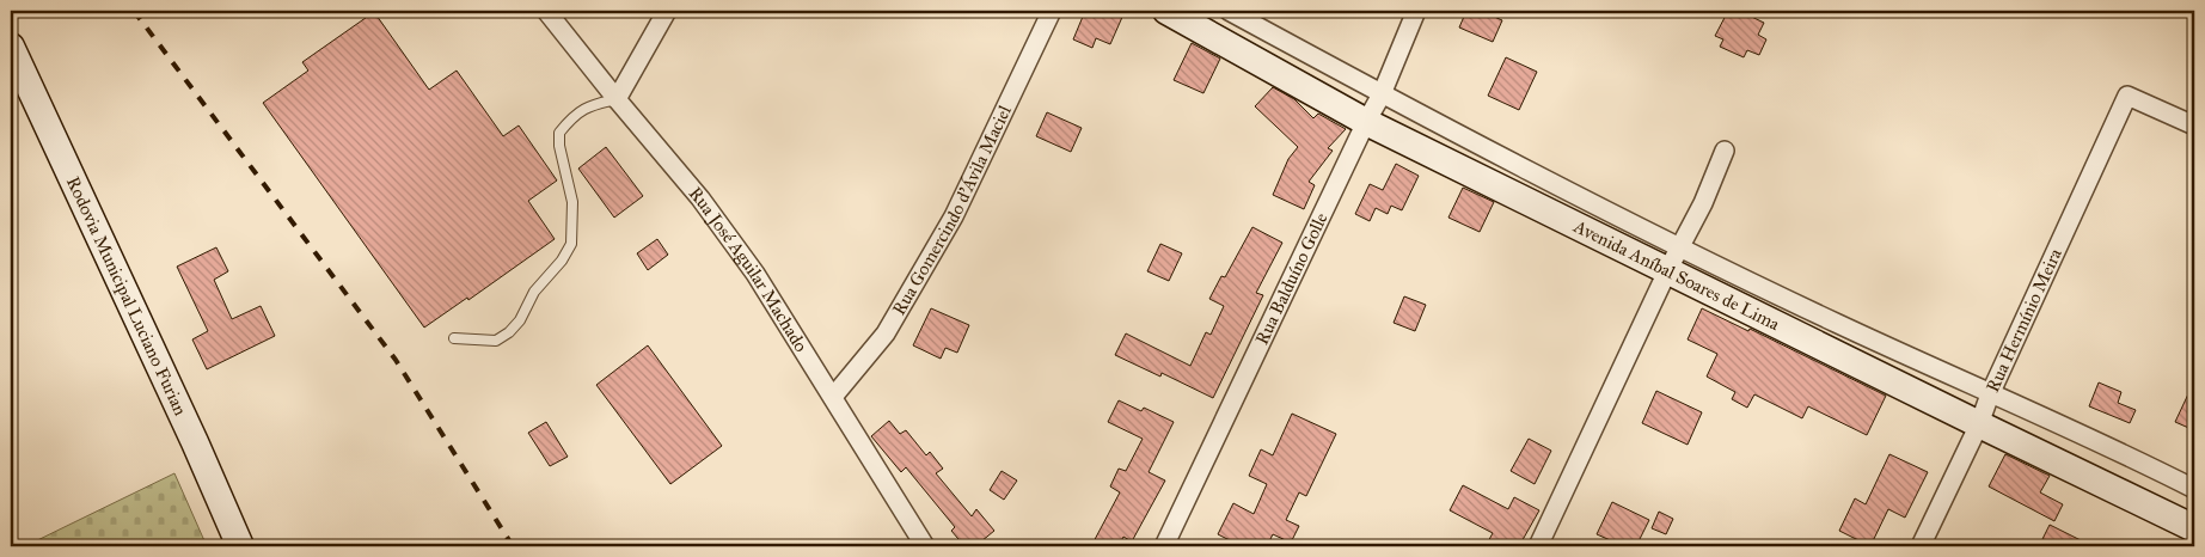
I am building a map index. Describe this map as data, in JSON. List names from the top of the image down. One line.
{"streets":{"street":["Rua Gomercindo d'Ávila Maciel","Rua José Aguilar Machado","Avenida Aníbal Soares de Lima","Rua Balduíno Golle","Rodovia Municipal Luciano Furian","Rua Hermínio Meira"]},"crossings":[["Rua Gomercindo d'Ávila Maciel","Rua José Aguilar Machado"],["Avenida Aníbal Soares de Lima","Rua Balduíno Golle"],["Avenida Aníbal Soares de Lima","Rua Hermínio Meira"]]}
